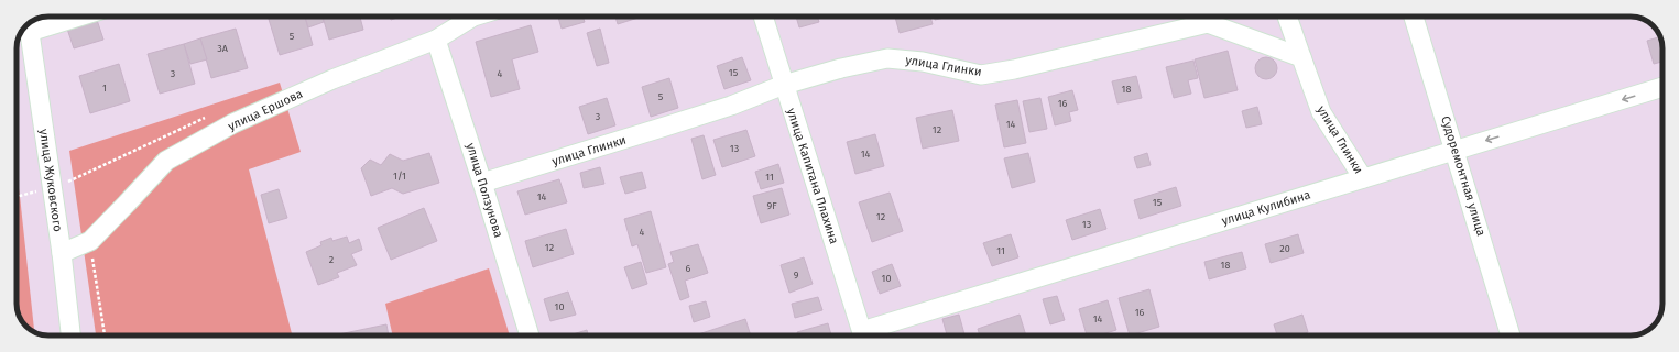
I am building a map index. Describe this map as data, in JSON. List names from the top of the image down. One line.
{"streets":{"street":["улица Глинки","улица Ершова","улица Капитана Плахина","Судоремонтная улица","улица Жуковского","улица Ползунова","улица Кулибина"]},"crossings":[["улица Глинки","улица Капитана Плахина"],["улица Глинки","улица Ползунова"],["улица Глинки","улица Кулибина"],["улица Ершова","улица Жуковского"],["улица Ершова","улица Ползунова"],["Судоремонтная улица","улица Кулибина"]],"house_numbers":["5","3А","15","3","4","1","18","5","16","3","14","12","13","14","1/1","11","14","15","9F","12","13","4","12","20","11","2","18","6","9","10","10","16","14"]}
